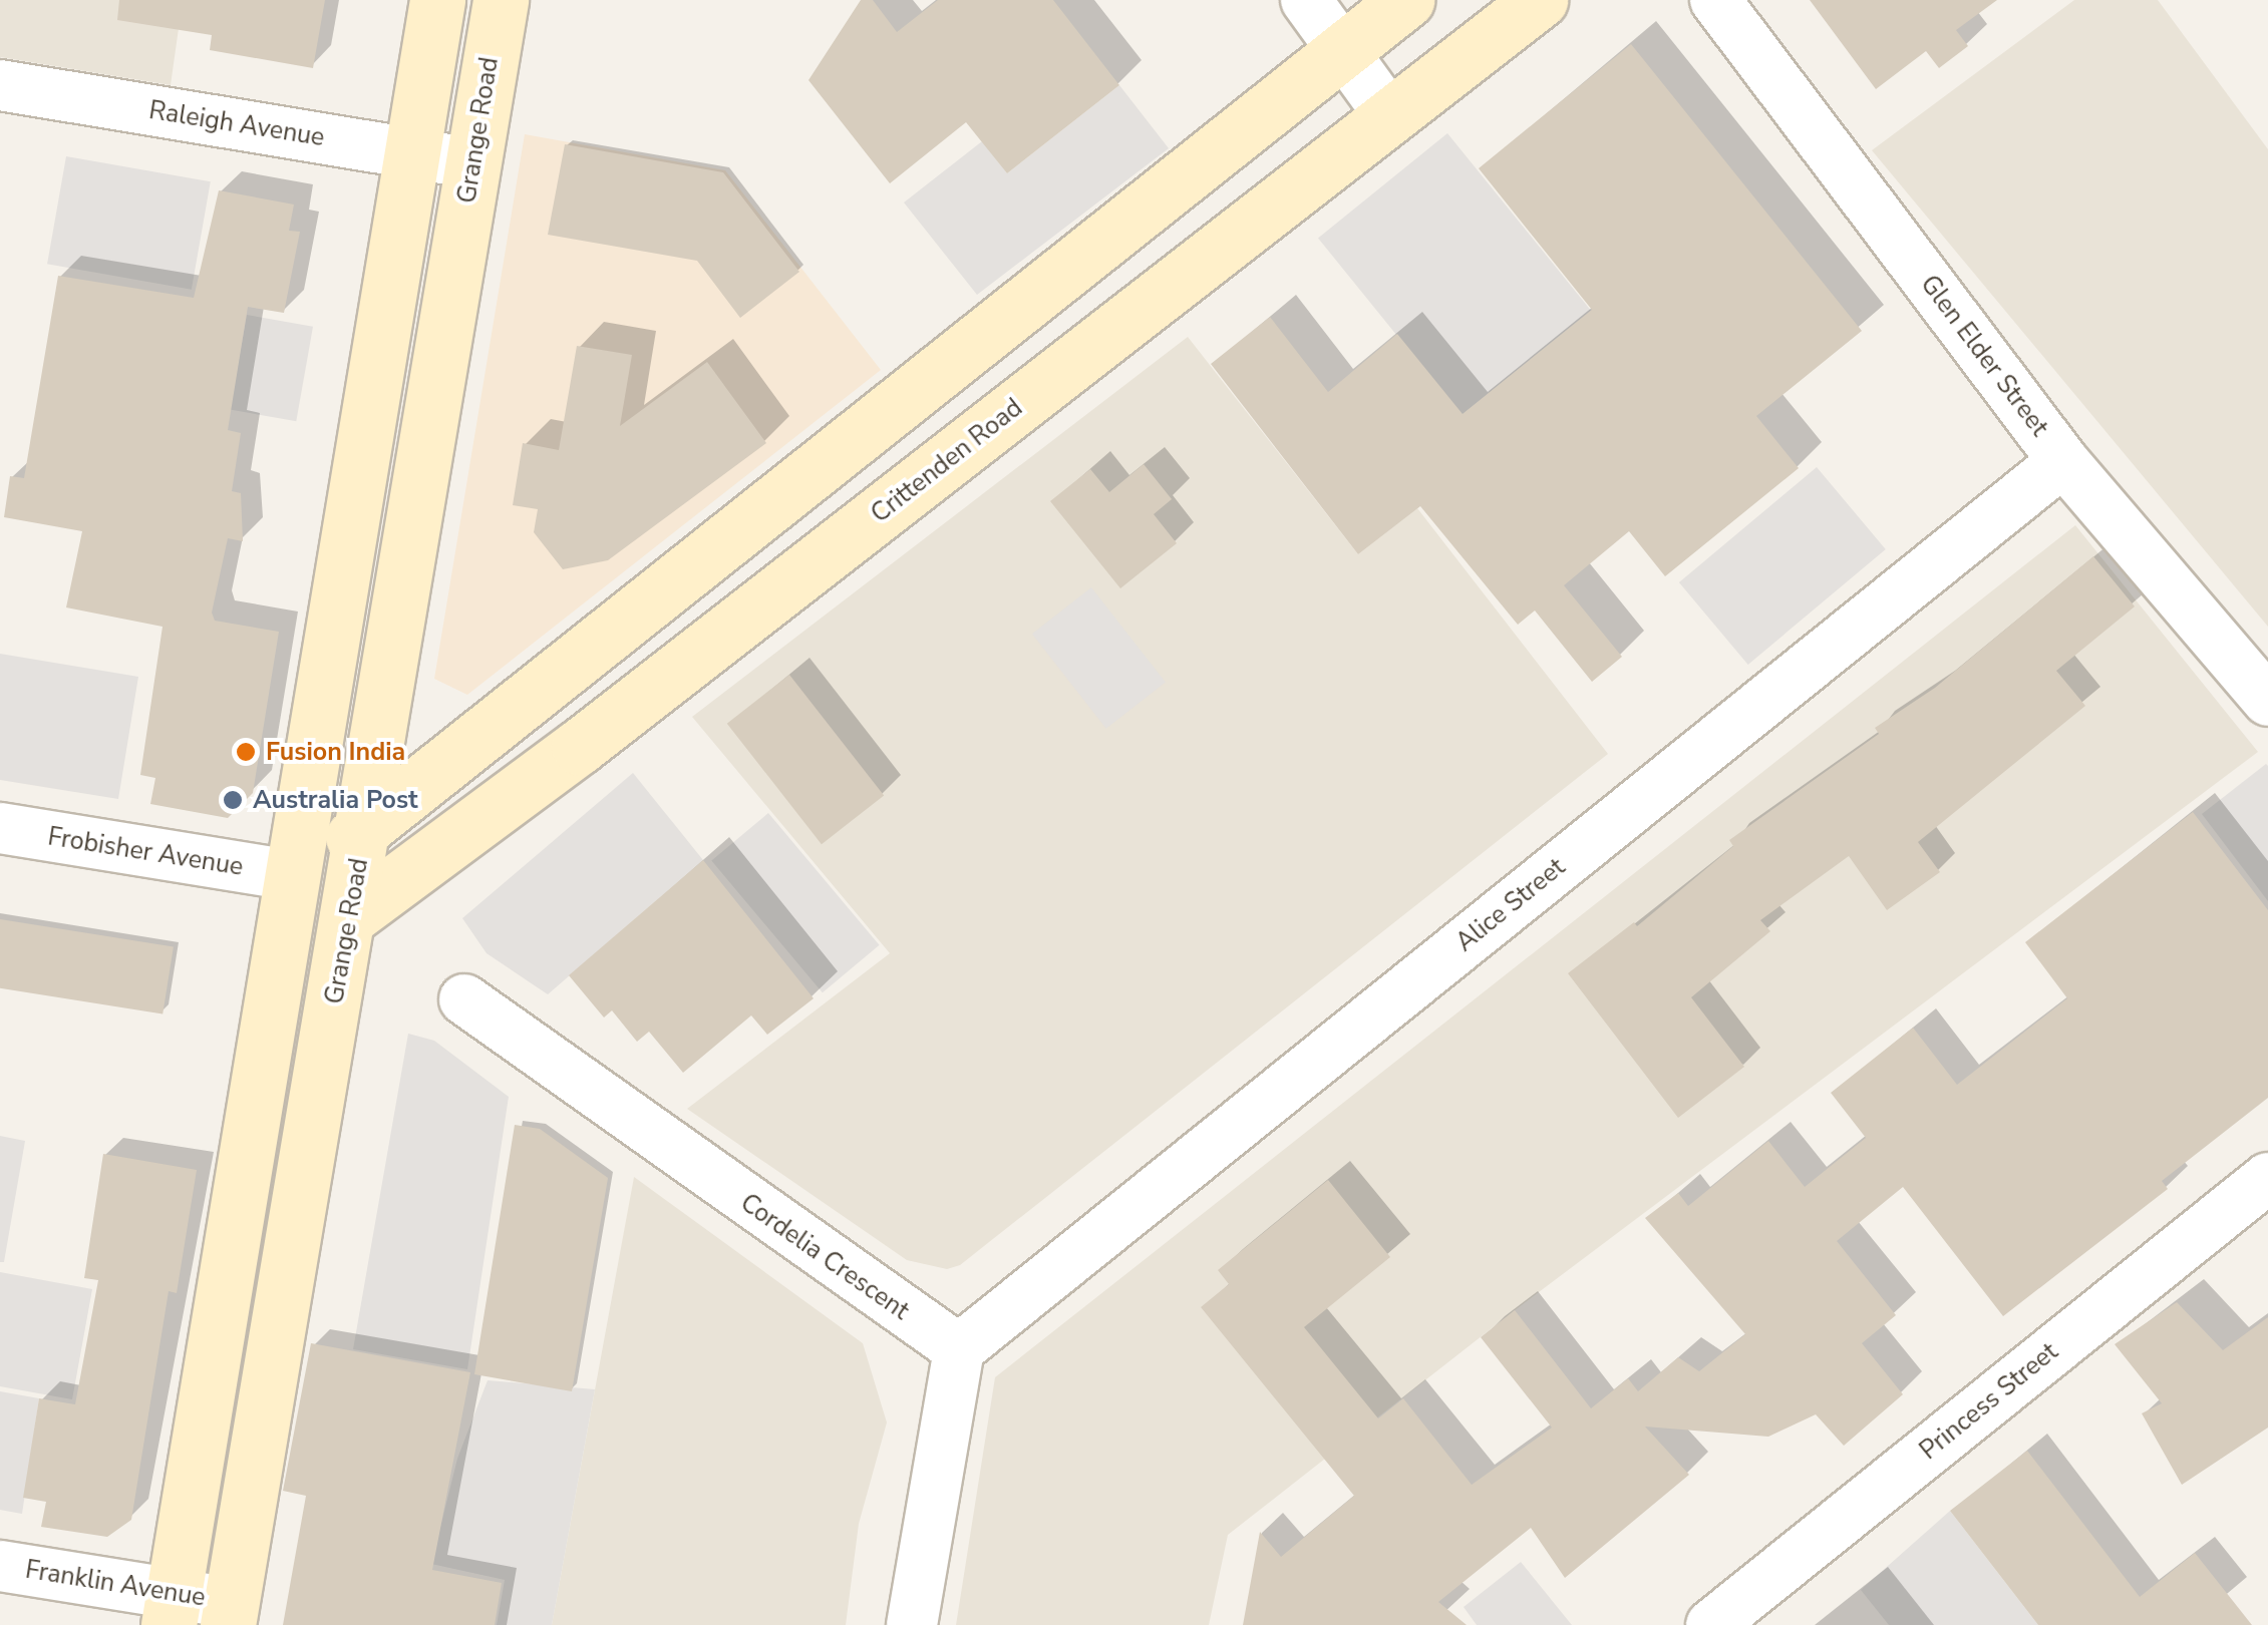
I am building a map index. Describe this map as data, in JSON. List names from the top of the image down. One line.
{"streets":{"main road":["Grange Road","Crittenden Road"],"street":["Raleigh Avenue","Glen Elder Street","Frobisher Avenue","Alice Street","Cordelia Crescent","Princess Street","Franklin Avenue"]},"crossings":[["Raleigh Avenue","Grange Road"],["Grange Road","Crittenden Road"],["Grange Road","Franklin Avenue"],["Glen Elder Street","Alice Street"],["Alice Street","Cordelia Crescent"]],"places":["Fusion India","Australia Post"]}
